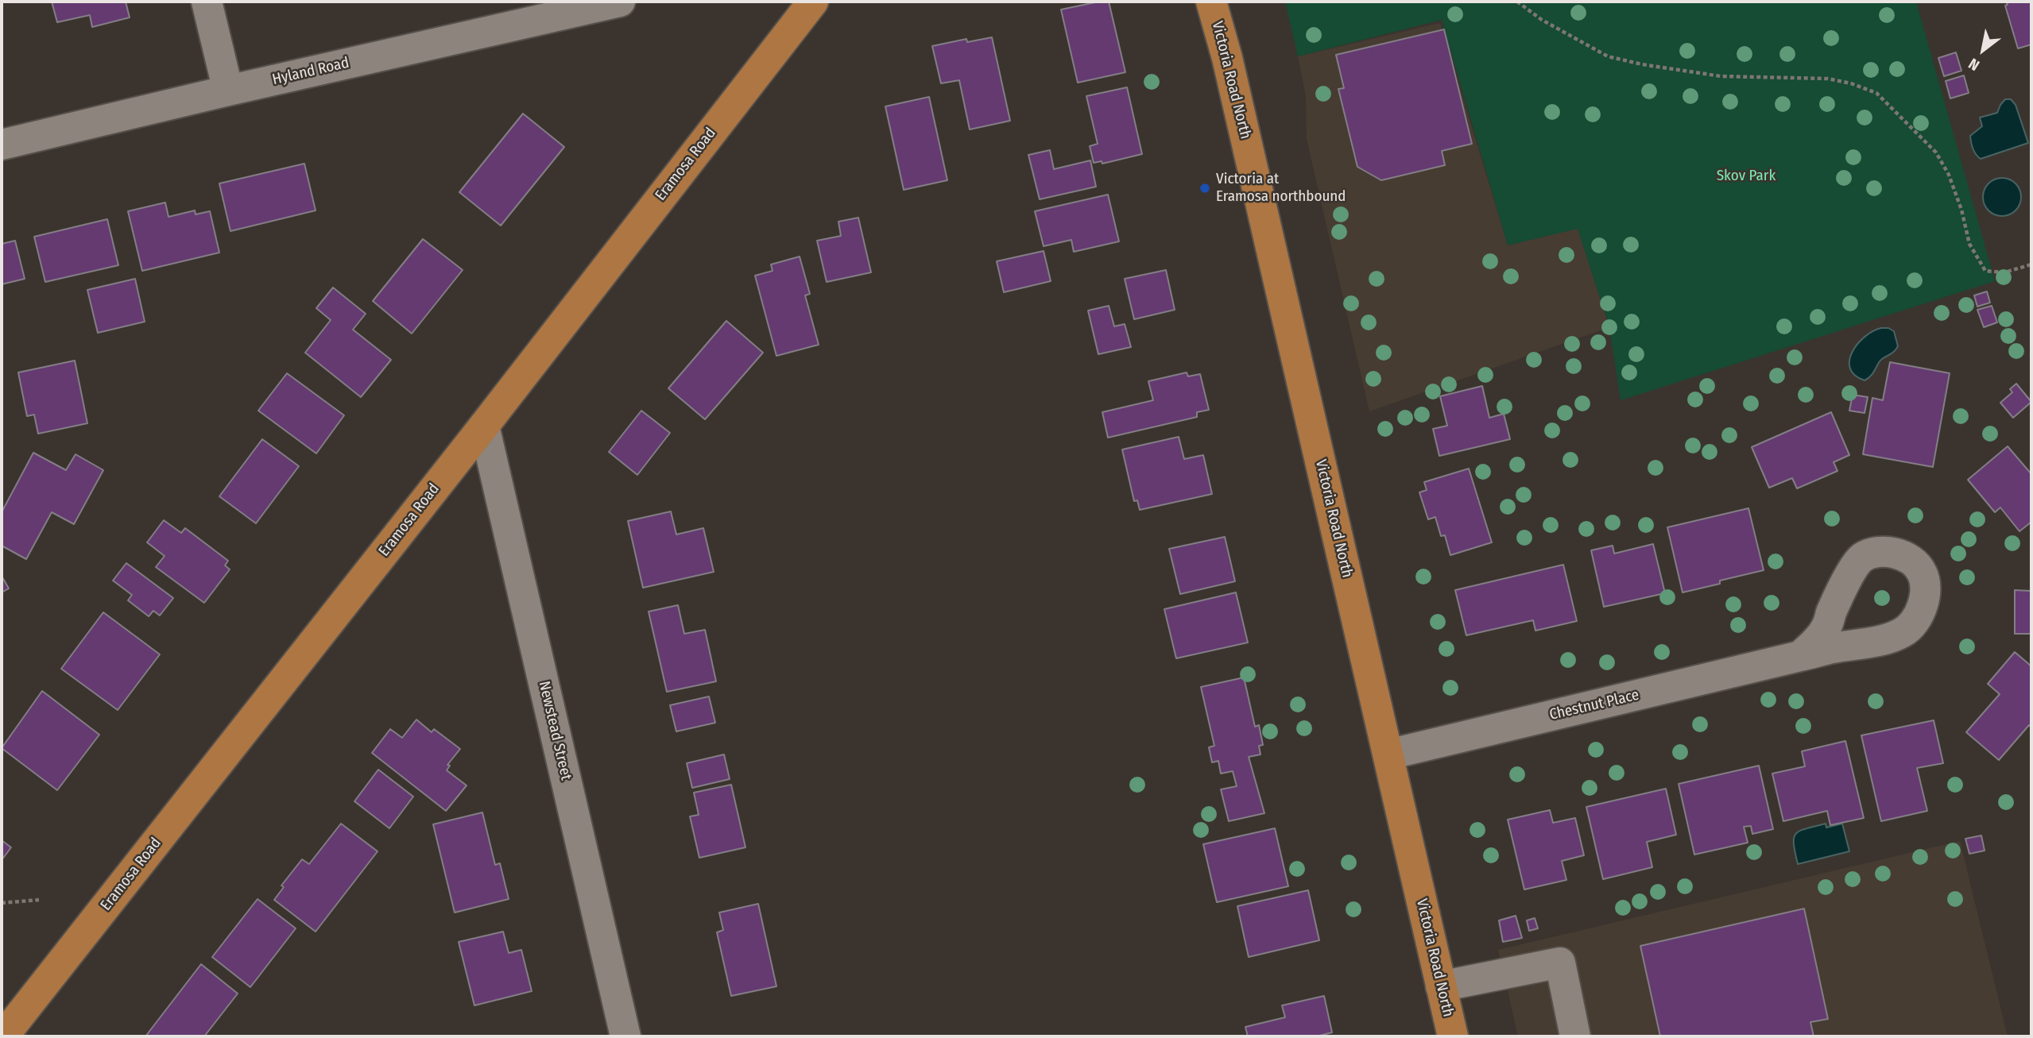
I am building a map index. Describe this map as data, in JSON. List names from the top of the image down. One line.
{"streets":{"main road":["Victoria Road North","Eramosa Road"],"street":["Hyland Road","Chestnut Place","Newstead Street"]},"crossings":[["Victoria Road North","Chestnut Place"],["Eramosa Road","Newstead Street"]],"parks":["Skov Park"],"places":["Victoria at Eramosa northbound"],"north":"bottom left"}
